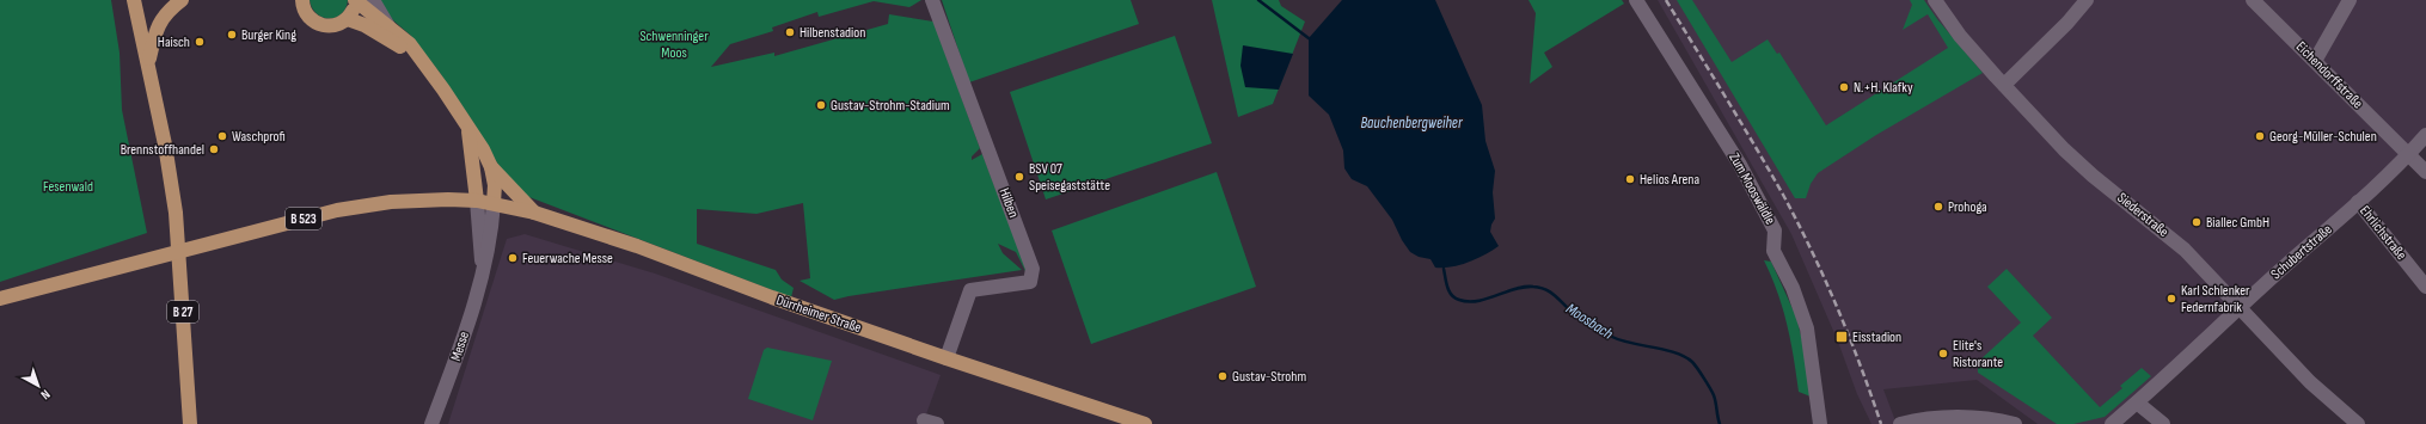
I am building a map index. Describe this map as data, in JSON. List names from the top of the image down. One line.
{"streets":{"main road":["B 523","B 27","Dürrheimer Straße"],"street":["Eichendorffstraße","Zum Mooswäldle","Hilben","Siederstraße","Ehrlichstraße","Schubertstraße","Messe"]},"crossings":[["Eichendorffstraße","Schubertstraße"],["Hilben","Dürrheimer Straße"],["Siederstraße","Schubertstraße"],["B 523","Dürrheimer Straße"],["B 523","Messe"],["Ehrlichstraße","Schubertstraße"],["Dürrheimer Straße","Messe"]],"water":["Bauchenbergweiher","Moosbach"],"parks":["Schwenninger Moos","Fesenwald"],"places":{"other":["Hilbenstadion","Burger King","Haisch","N.+H. Klafky","Gustav-Strohm-Stadium","Waschprofi","Georg-Müller-Schulen","Brennstoffhandel","BSV 07 Speisegaststätte","Helios Arena","Prohoga","Biallec GmbH","Feuerwache Messe","Karl Schlenker Federnfabrik","Elite's Ristorante","Gustav-Strohm"],"transit":["Eisstadion"]},"north":"bottom right"}
